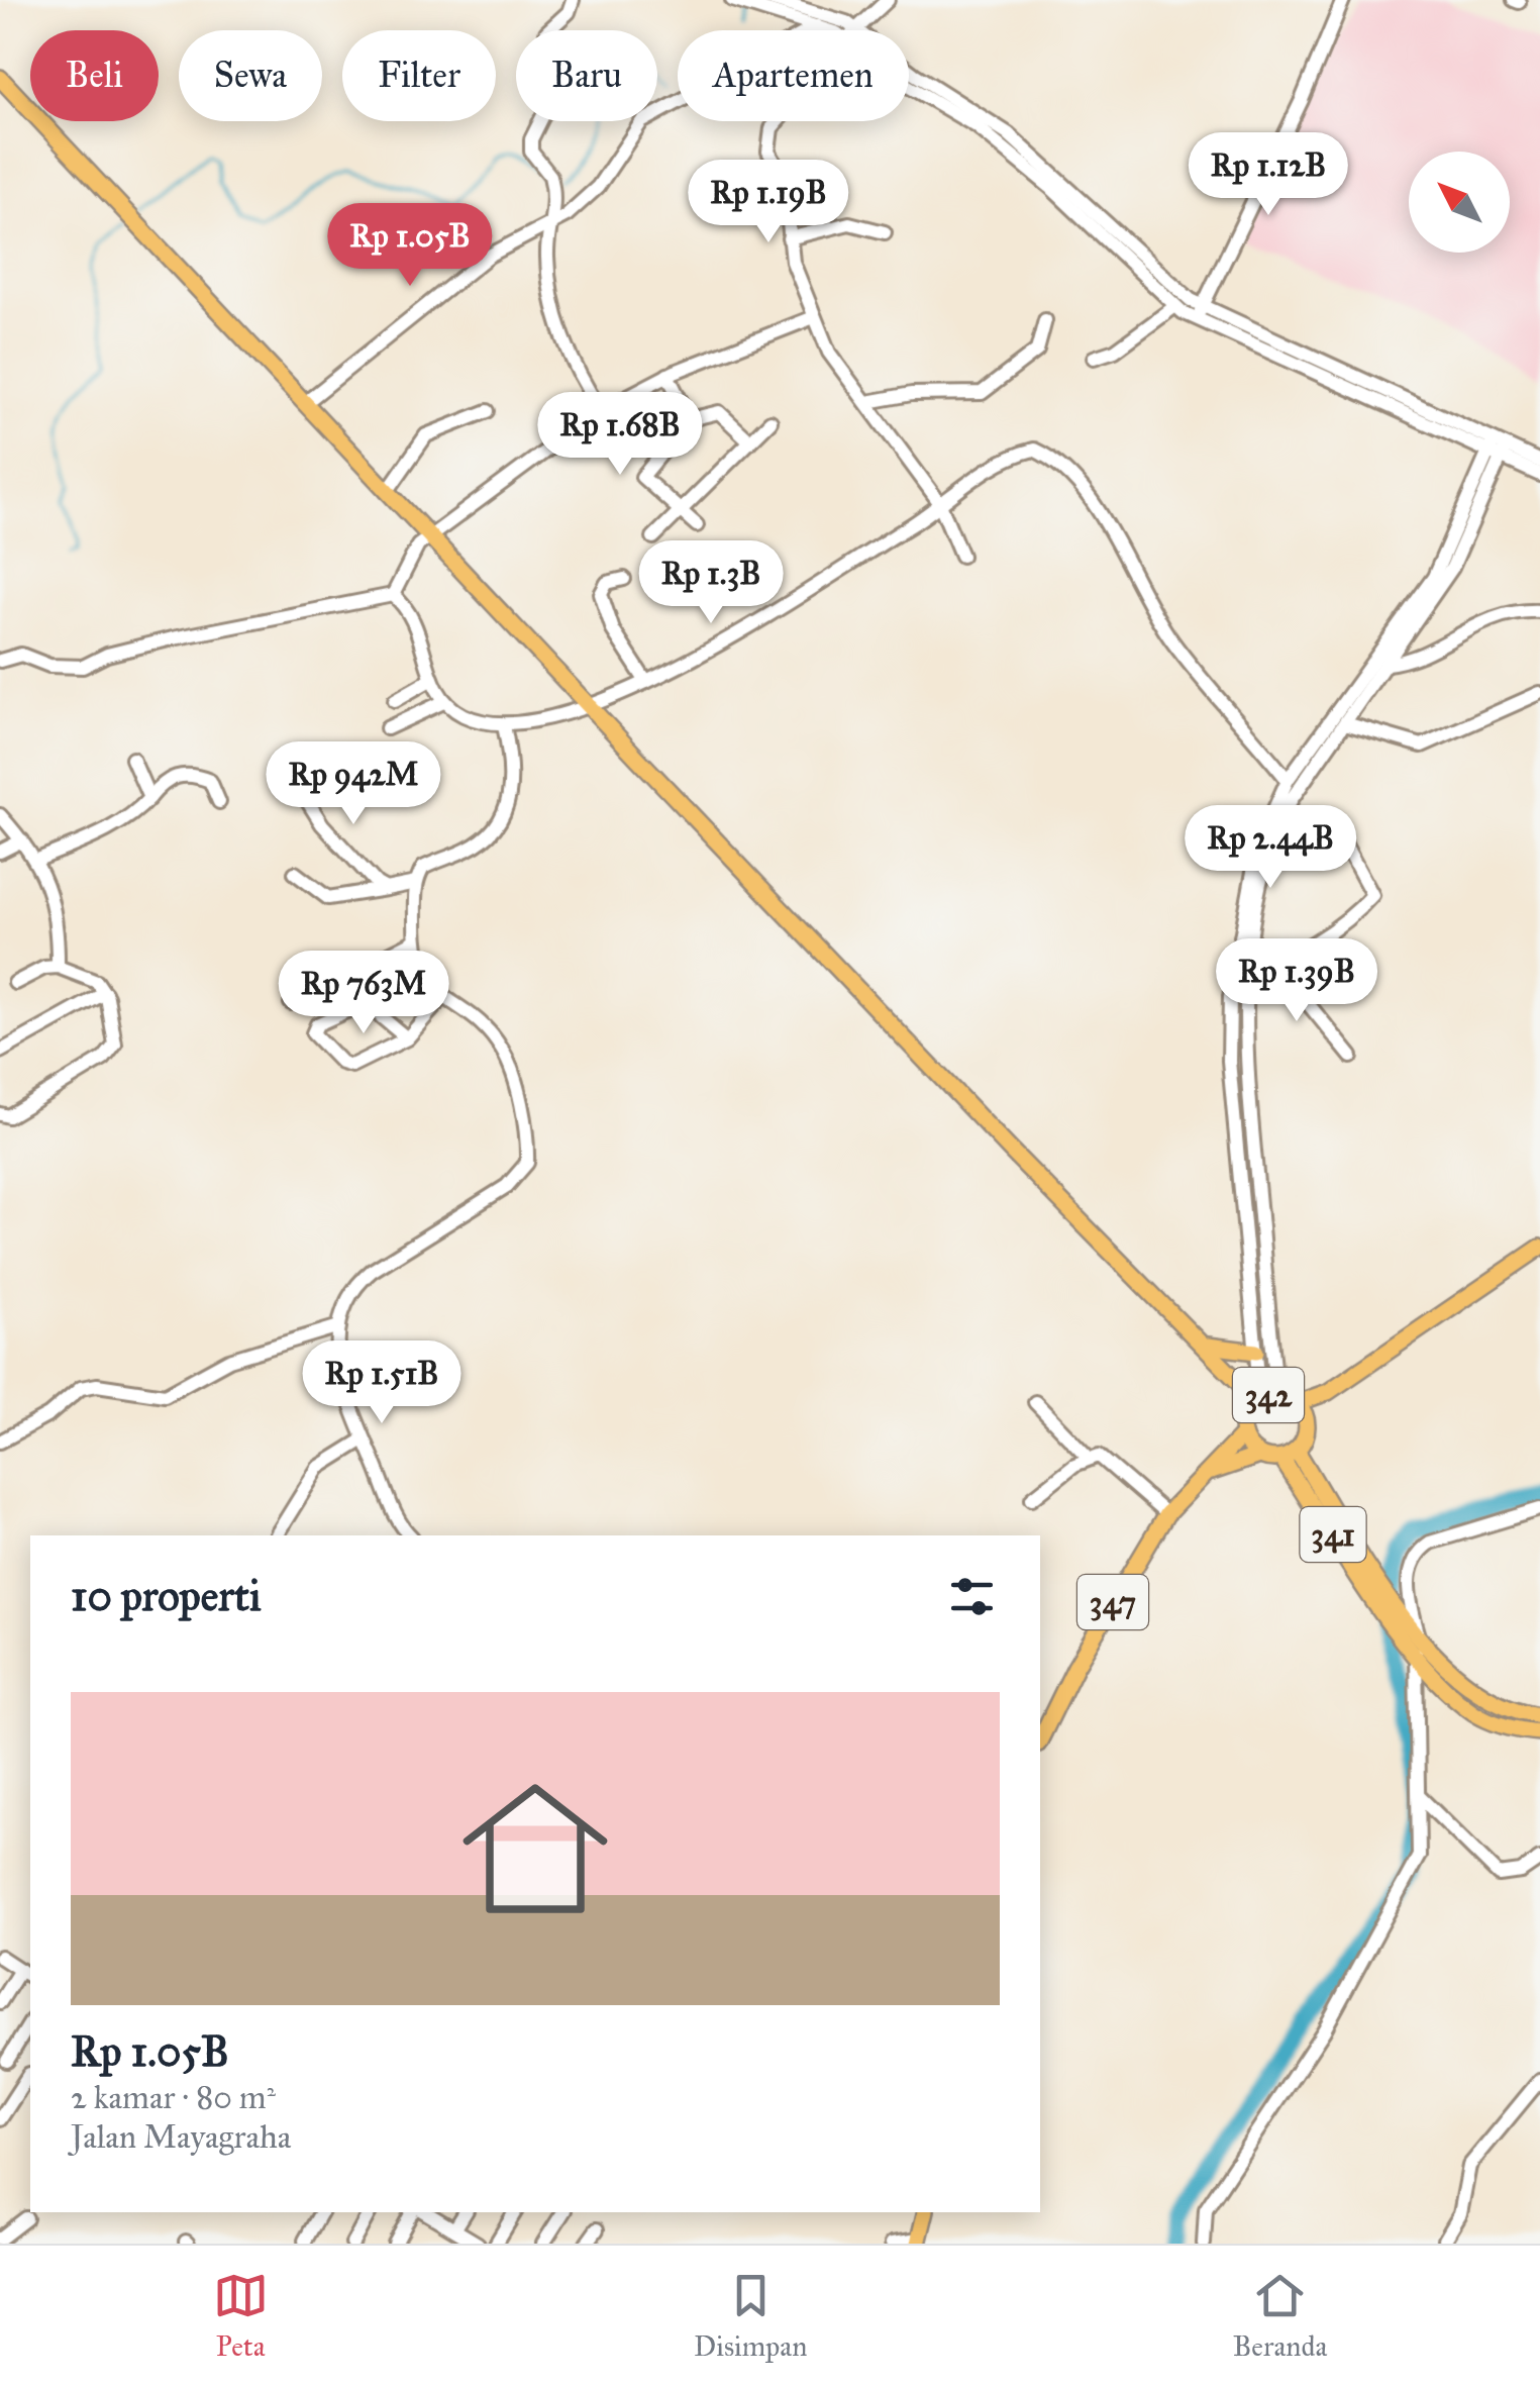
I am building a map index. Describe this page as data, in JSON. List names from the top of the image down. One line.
{"streets":{"main road":["342","341","347"]},"crossings":[["342","341"]],"north":"top left","page":{"chip":["Beli","Sewa","Filter","Baru","Apartemen"],"price":["Rp 1.12B","Rp 1.19B","Rp 1.05B","Rp 1.68B","Rp 1.3B","Rp 942M","Rp 2.44B","Rp 1.39B","Rp 763M","Rp 1.51B"],"heading":"10 properti","list":[{"name":"Rp 1.05B","note":"2 kamar · 80 m² · Jalan Mayagraha"}],"tabs":["Peta","Disimpan","Beranda"]}}
